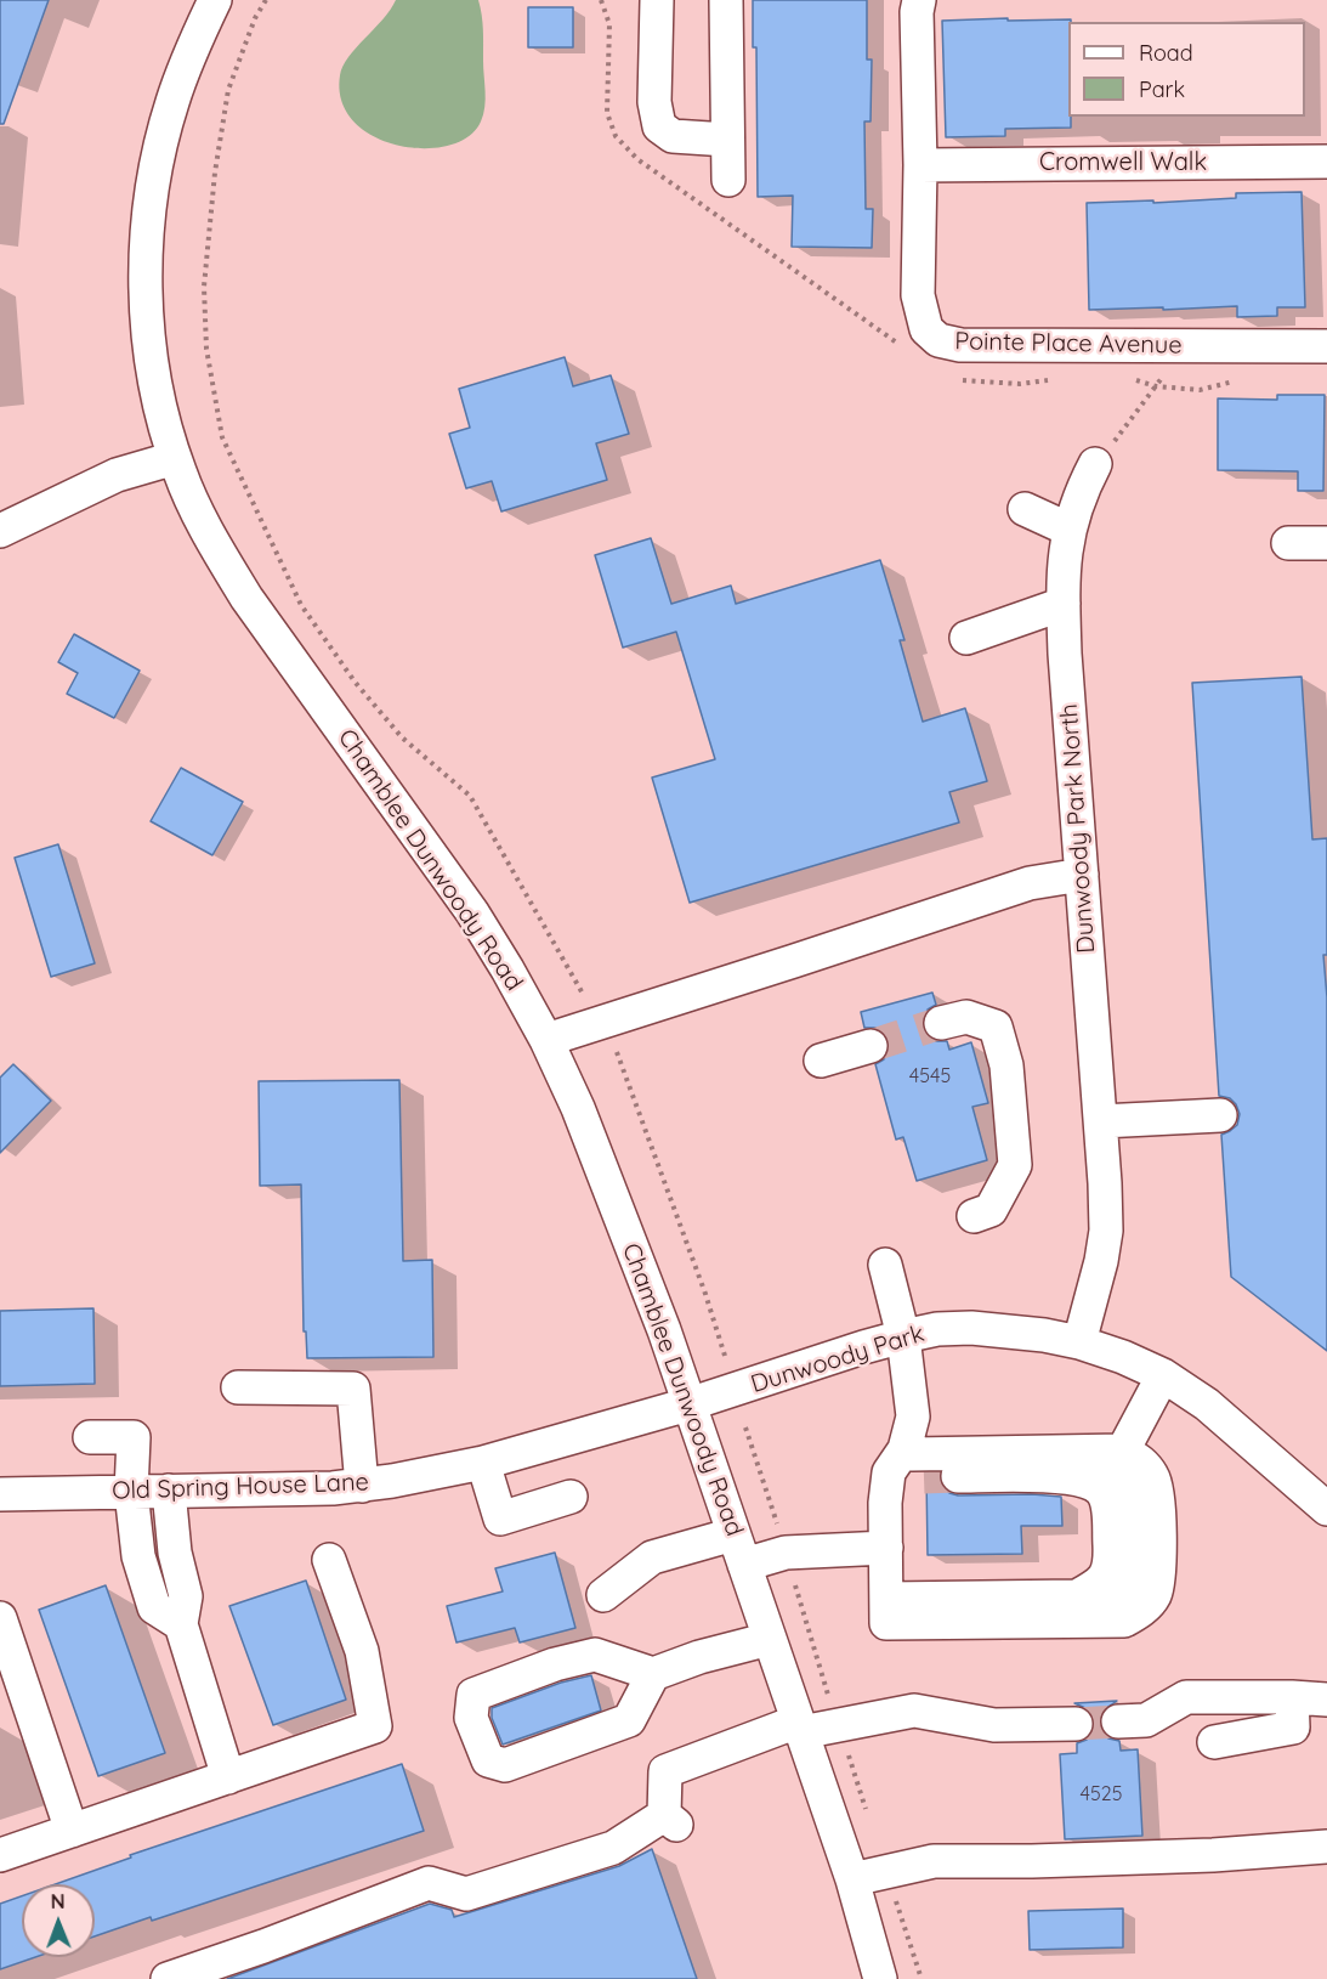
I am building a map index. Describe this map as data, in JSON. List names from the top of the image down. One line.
{"streets":{"street":["Cromwell Walk","Pointe Place Avenue","Dunwoody Park North","Chamblee Dunwoody Road","Dunwoody Park","Old Spring House Lane"]},"crossings":[["Cromwell Walk","Pointe Place Avenue"],["Dunwoody Park North","Dunwoody Park"],["Chamblee Dunwoody Road","Dunwoody Park"],["Chamblee Dunwoody Road","Old Spring House Lane"],["Dunwoody Park","Old Spring House Lane"]],"house_numbers":["4545","4525"],"legend":["Road","Park"],"north":"top"}
